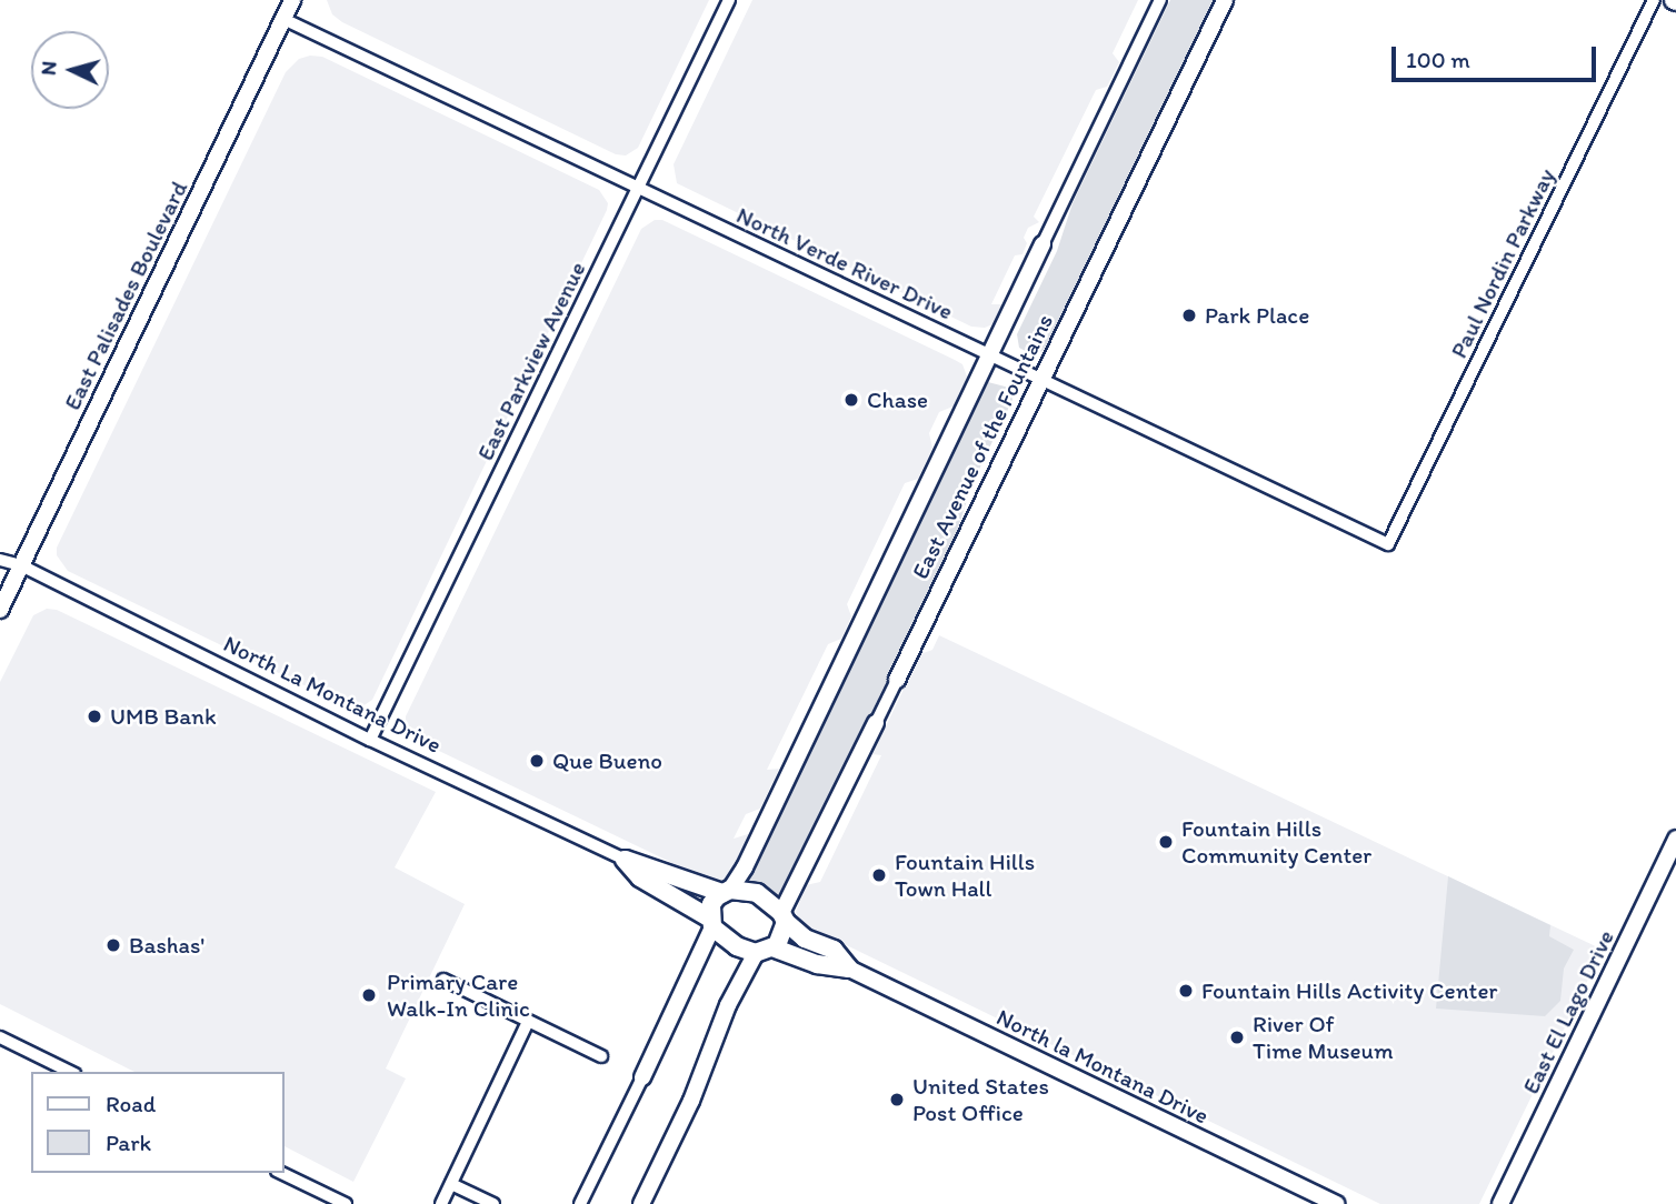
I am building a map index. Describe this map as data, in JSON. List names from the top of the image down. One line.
{"streets":{"main road":["North La Montana Drive"],"street":["North Verde River Drive","Paul Nordin Parkway","East Palisades Boulevard","East Parkview Avenue","East Avenue of the Fountains","East El Lago Drive","North la Montana Drive"]},"crossings":[["North Verde River Drive","Paul Nordin Parkway"],["North Verde River Drive","East Palisades Boulevard"],["North Verde River Drive","East Parkview Avenue"],["North Verde River Drive","East Avenue of the Fountains"],["East Palisades Boulevard","North La Montana Drive"],["East Parkview Avenue","North La Montana Drive"],["East Avenue of the Fountains","North La Montana Drive"]],"places":["Park Place","Chase","UMB Bank","Que Bueno","Fountain Hills Community Center","Fountain Hills Town Hall","Bashas'","Fountain Hills Activity Center","Primary Care Walk-In Clinic","River Of Time Museum","United States Post Office"],"legend":["Road","Park"],"scale_bar":"100 m","north":"left"}
